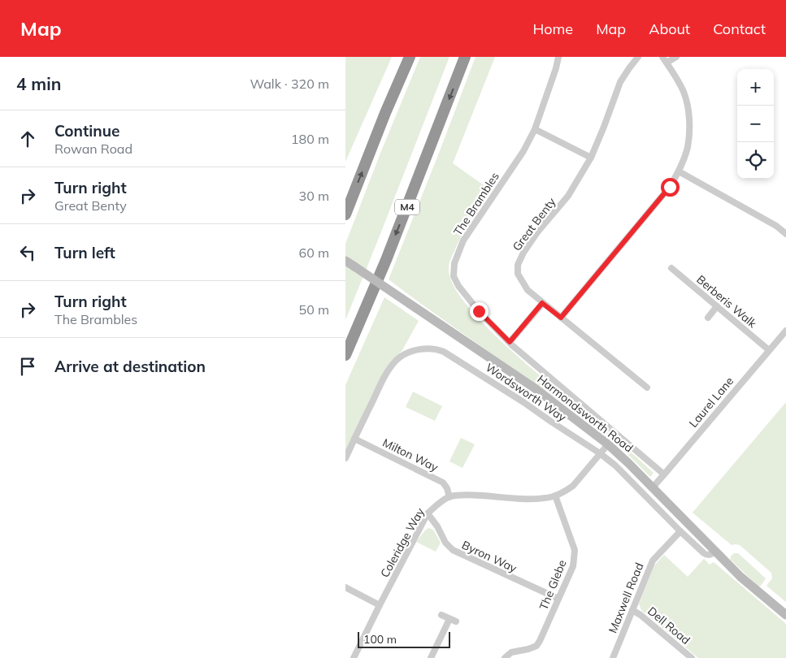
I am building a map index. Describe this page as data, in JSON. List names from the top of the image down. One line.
{"streets":{"highway":["M4"],"street":["The Brambles","Great Benty","Berberis Walk","Wordsworth Way","Laurel Lane","Harmondsworth Road","Milton Way","Coleridge Way","Byron Way","The Glebe","Maxwell Road","Dell Road"]},"crossings":[["The Brambles","Laurel Lane"],["Berberis Walk","Laurel Lane"],["Wordsworth Way","Harmondsworth Road"],["Wordsworth Way","Milton Way"],["Wordsworth Way","Coleridge Way"],["Wordsworth Way","Maxwell Road"],["Laurel Lane","Harmondsworth Road"],["Harmondsworth Road","Coleridge Way"],["Milton Way","Coleridge Way"],["Coleridge Way","Byron Way"],["Coleridge Way","The Glebe"],["Byron Way","The Glebe"],["Maxwell Road","Dell Road"]],"scale_bar":"100 m","page":{"header":"Map","nav":["Home","Map","About","Contact"],"heading":["4 min","Walk · 320 m"],"map_buttons":["+","−"],"list":[["Continue","Rowan Road","180 m"],["Turn right","Great Benty","30 m"],["Turn left","60 m"],["Turn right","The Brambles","50 m"],"Arrive at destination"],"scale":"100 m"}}
